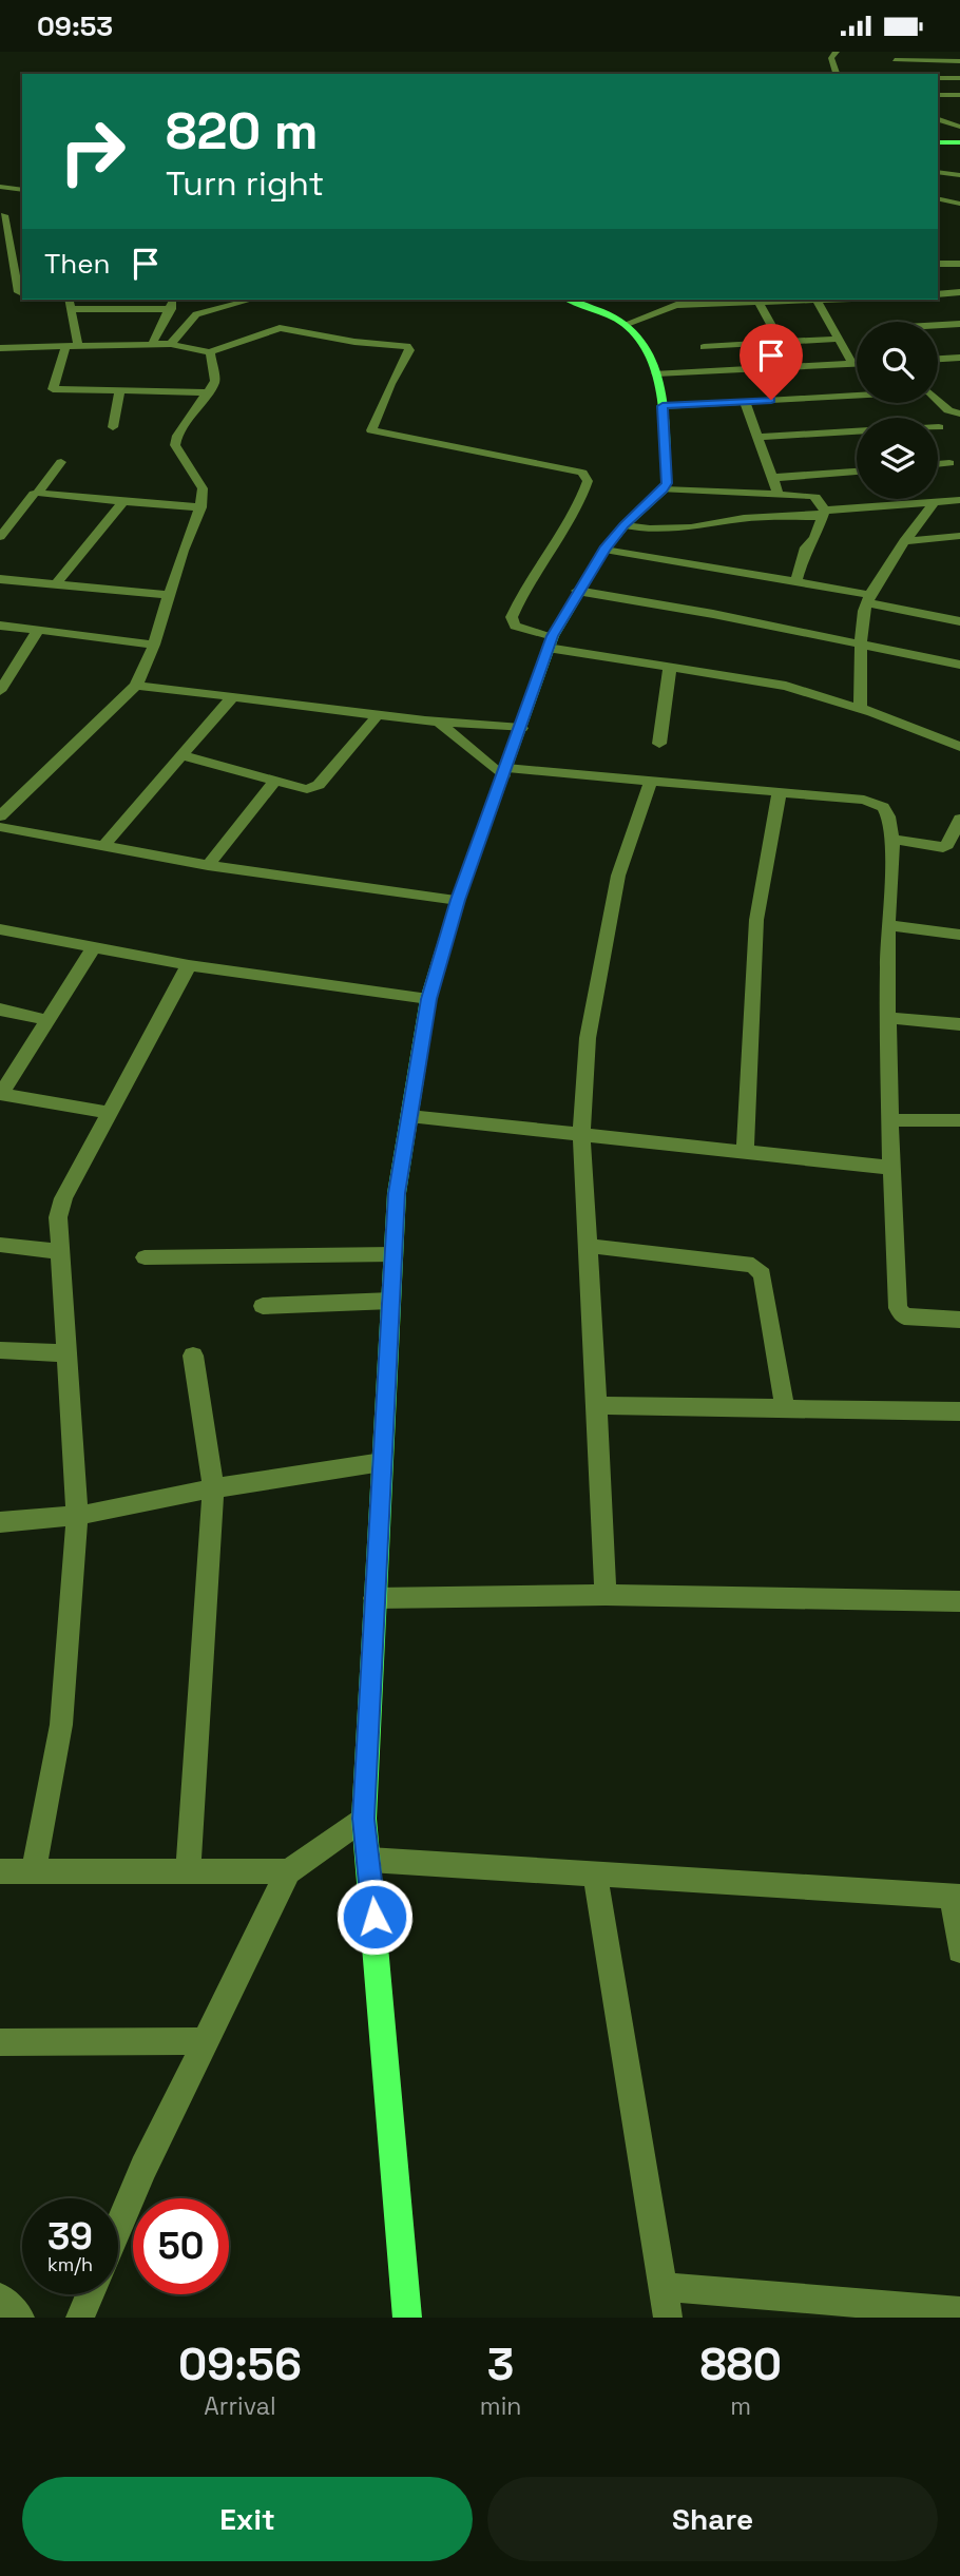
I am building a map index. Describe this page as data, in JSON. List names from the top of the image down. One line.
{"page":{"status":"09:53","turn":["820 m","Turn right"],"then":"Then","speed":"39 km/h","limit":"50","eta":["09:56","Arrival","3","min","880","m"],"buttons":["Exit","Share"]}}
